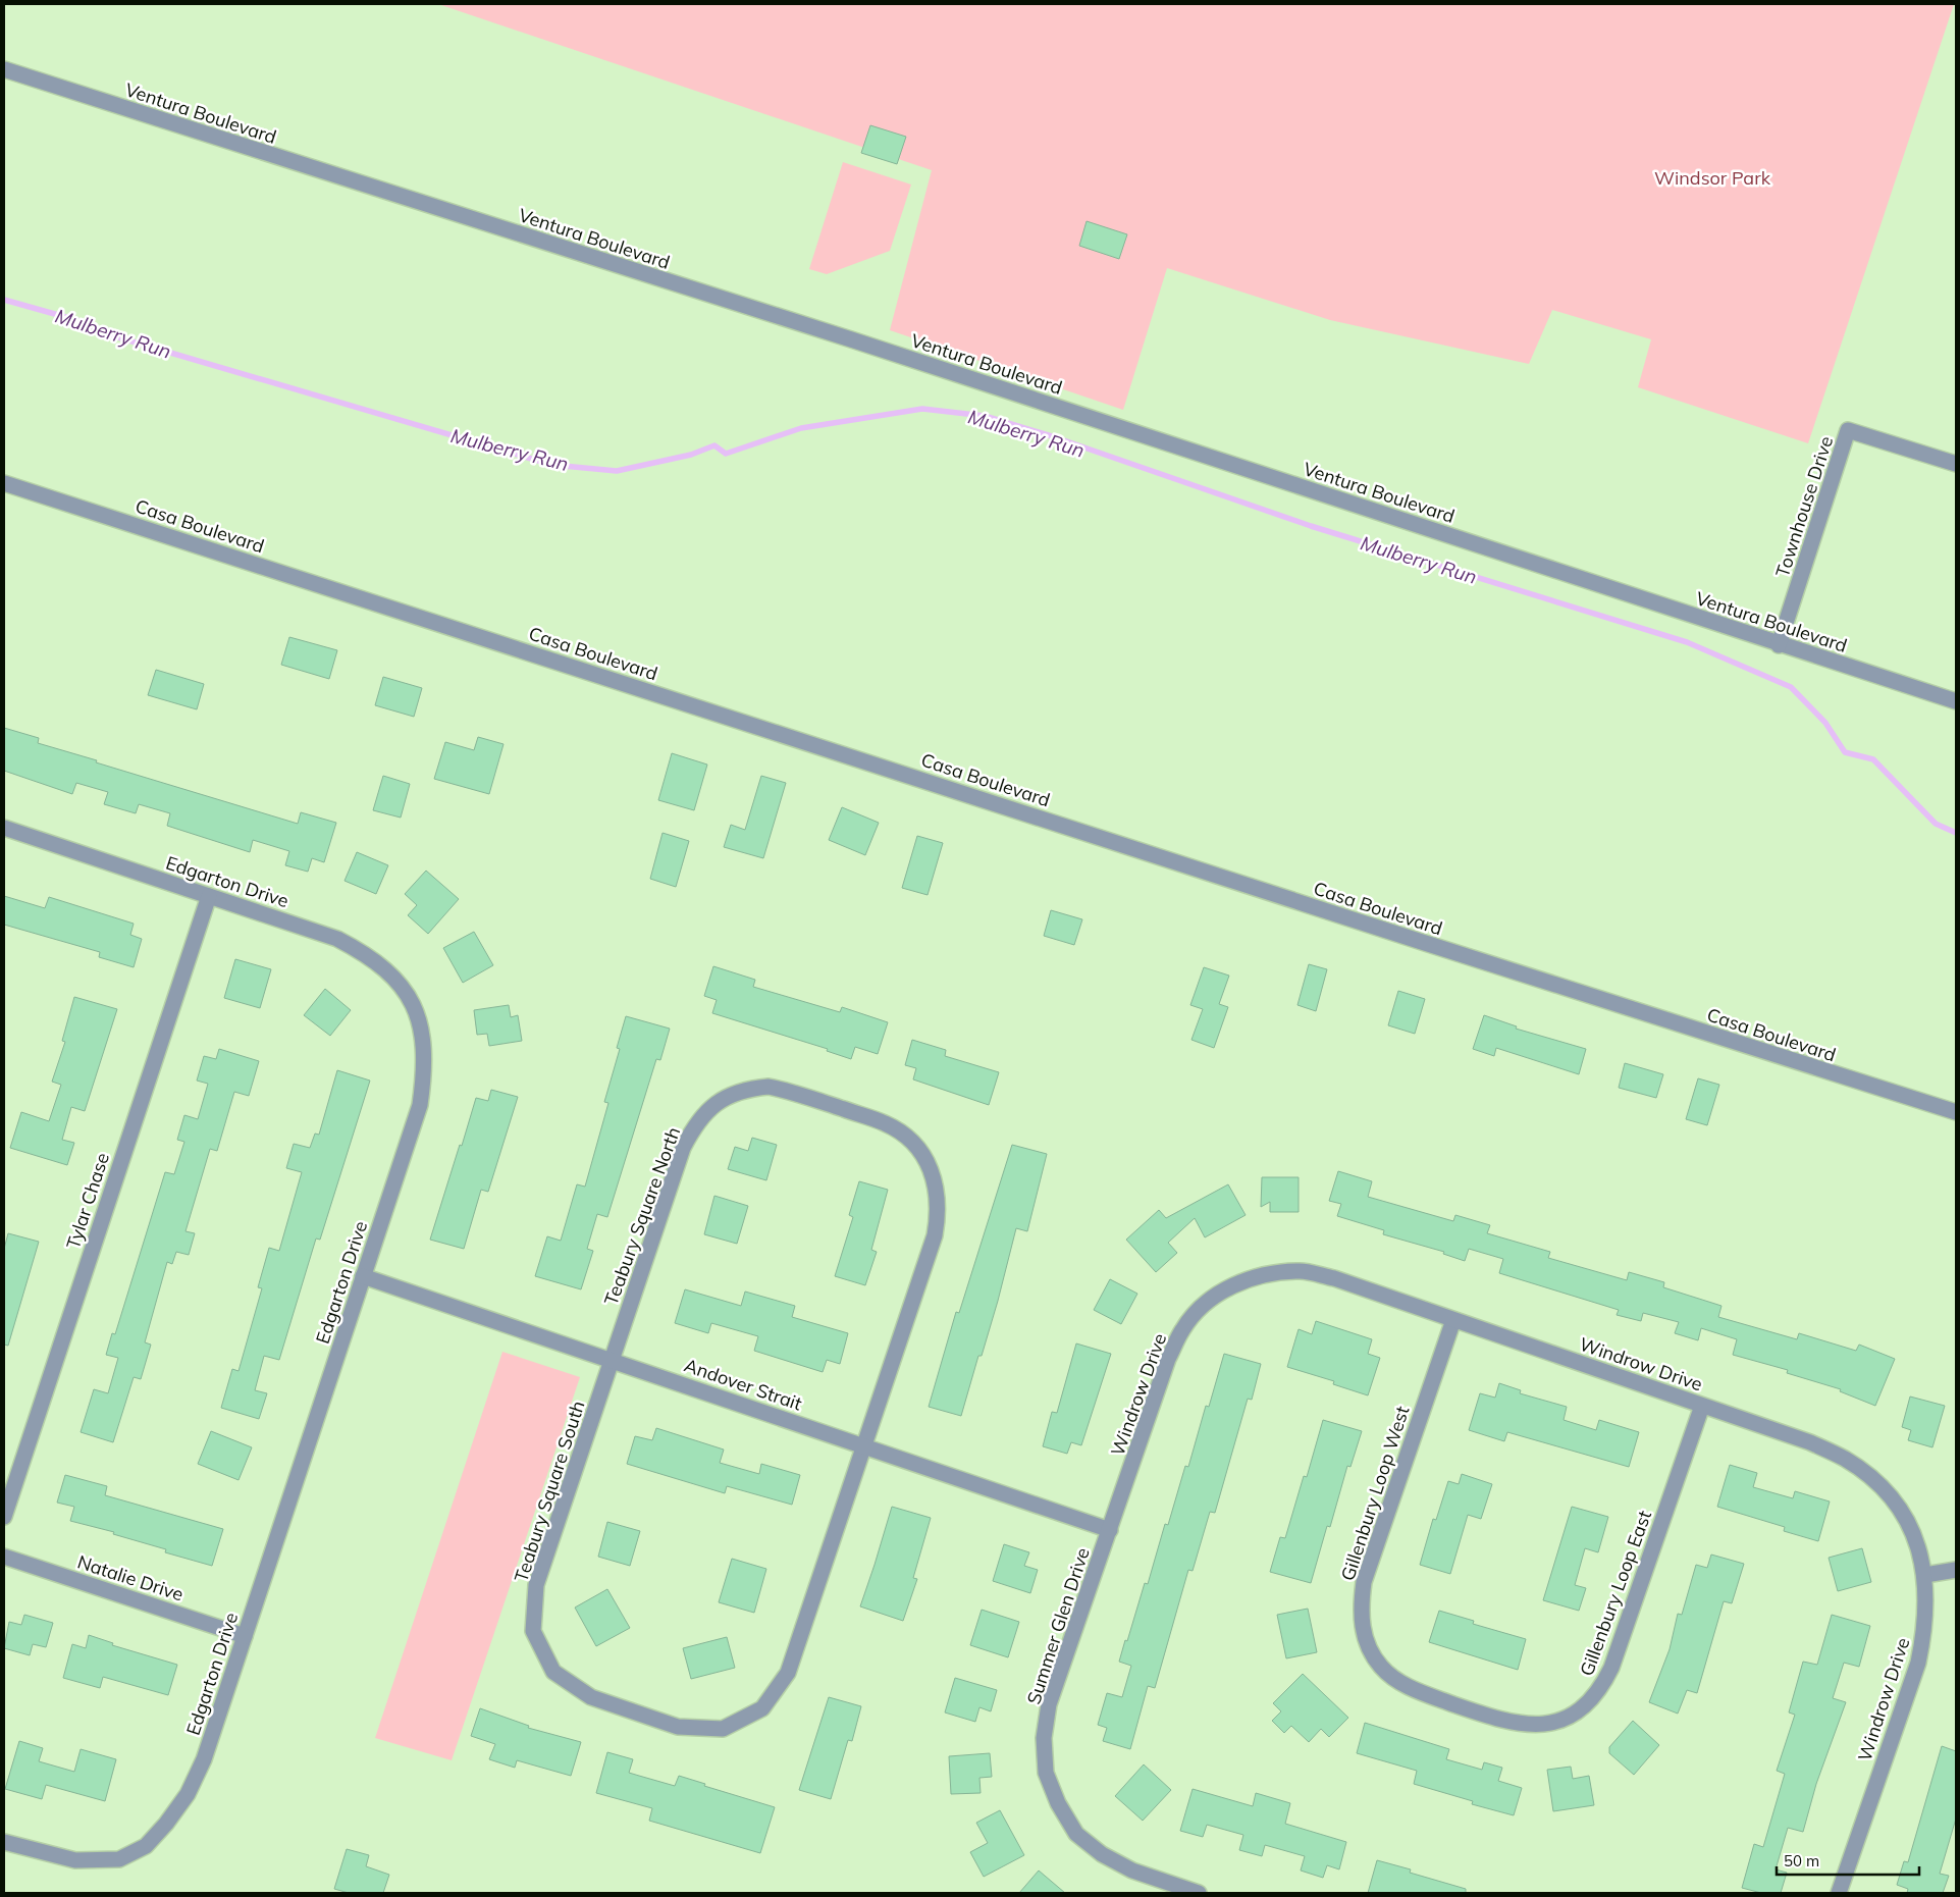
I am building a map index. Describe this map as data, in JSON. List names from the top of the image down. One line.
{"streets":{"street":["Ventura Boulevard","Townhouse Drive","Casa Boulevard","Edgarton Drive","Tylar Chase","Teabury Square North","Windrow Drive","Andover Strait","Teabury Square South","Gillenbury Loop West","Natalie Drive","Gillenbury Loop East","Summer Glen Drive"]},"crossings":[["Ventura Boulevard","Townhouse Drive"],["Edgarton Drive","Tylar Chase"],["Edgarton Drive","Andover Strait"],["Edgarton Drive","Natalie Drive"],["Teabury Square North","Andover Strait"],["Teabury Square North","Teabury Square South"],["Windrow Drive","Andover Strait"],["Windrow Drive","Gillenbury Loop West"],["Windrow Drive","Gillenbury Loop East"],["Windrow Drive","Summer Glen Drive"],["Andover Strait","Teabury Square South"],["Andover Strait","Summer Glen Drive"],["Gillenbury Loop West","Gillenbury Loop East"]],"water":["Mulberry Run"],"parks":["Windsor Park"],"scale_bar":"50 m"}
